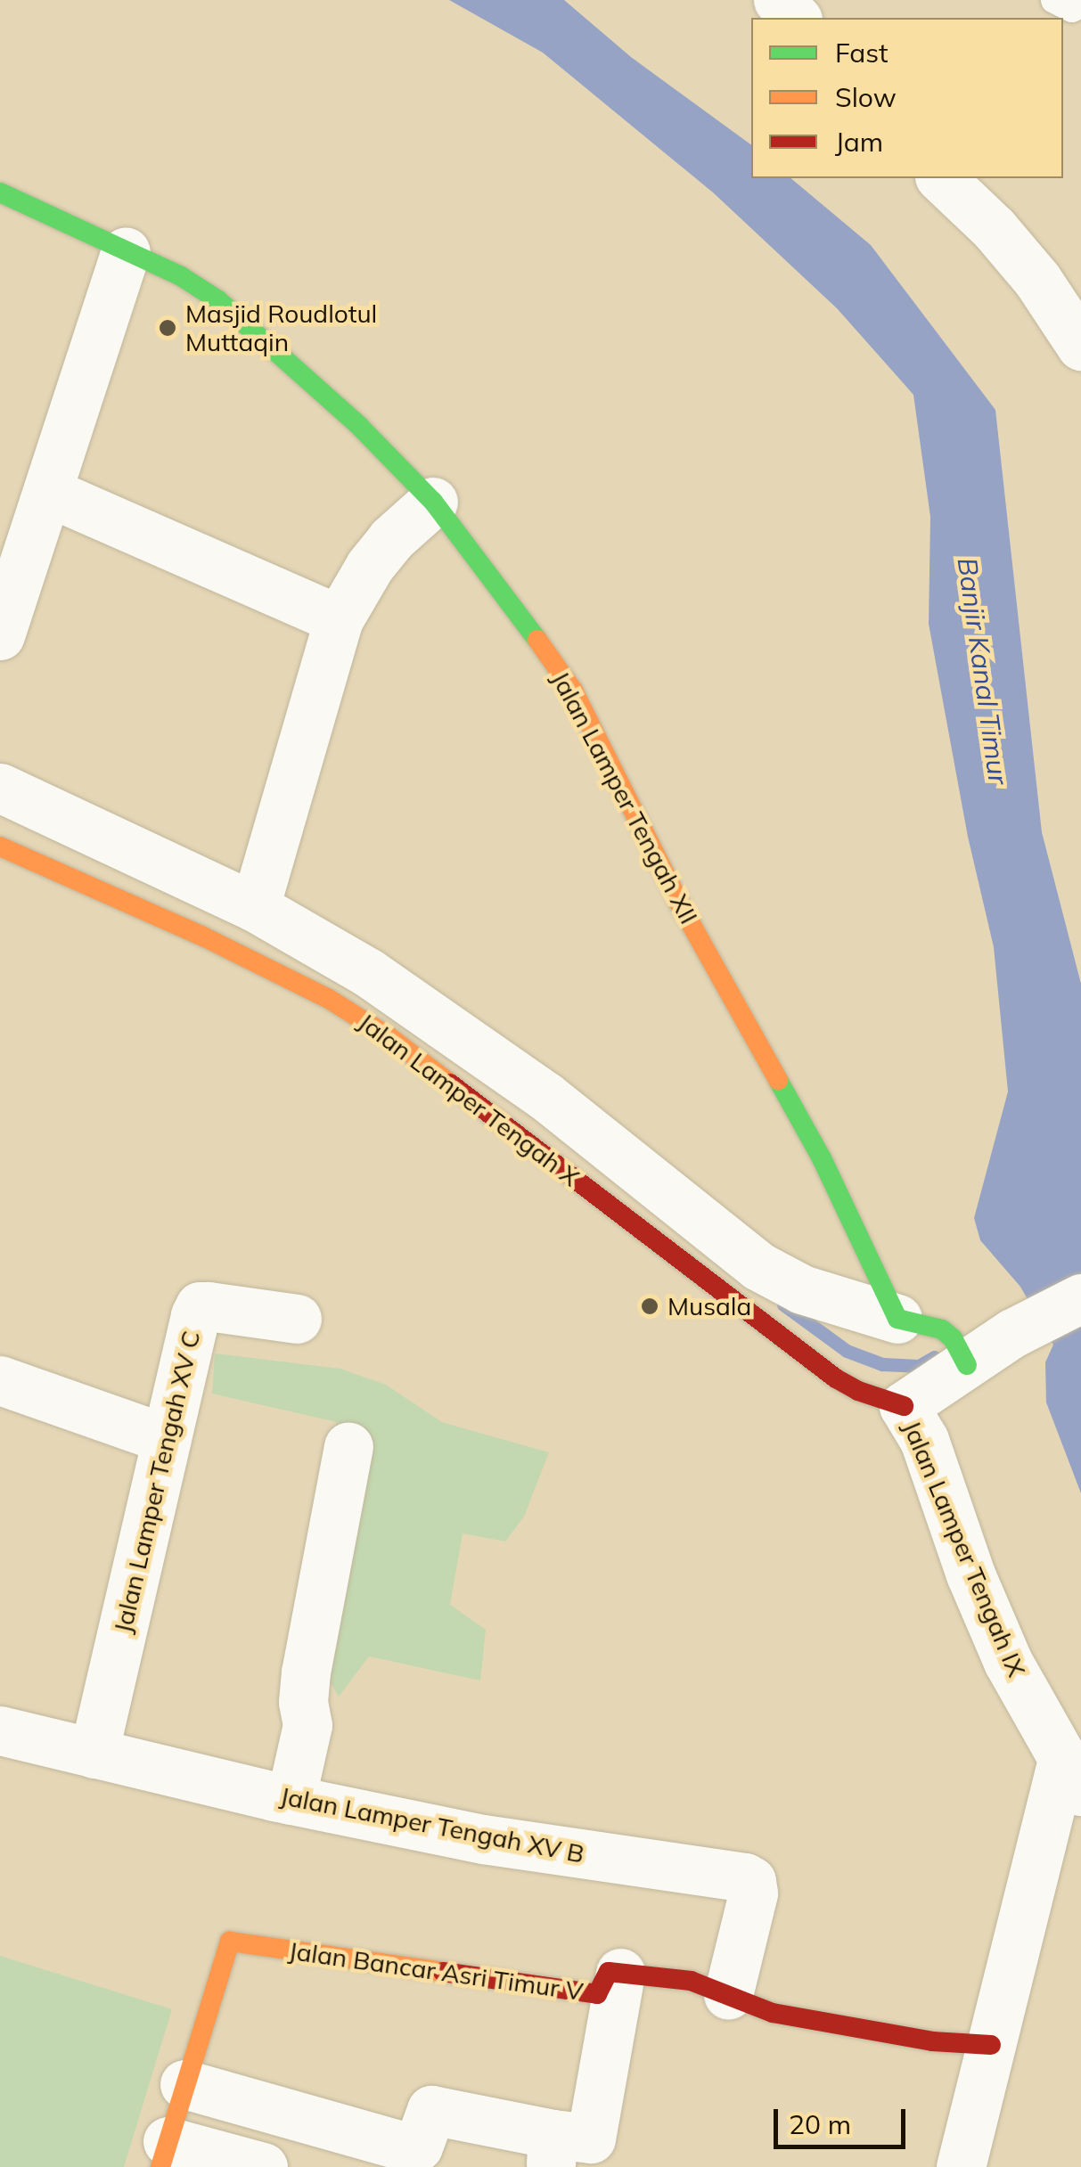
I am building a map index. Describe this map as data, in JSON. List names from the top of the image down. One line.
{"streets":{"street":["Jalan Lamper Tengah XII","Jalan Lamper Tengah X","Jalan Lamper Tengah XV C","Jalan Lamper Tengah IX","Jalan Lamper Tengah XV B","Jalan Bancar Asri Timur V"]},"crossings":[["Jalan Lamper Tengah XII","Jalan Lamper Tengah X"],["Jalan Lamper Tengah X","Jalan Lamper Tengah IX"],["Jalan Lamper Tengah XV C","Jalan Lamper Tengah XV B"],["Jalan Lamper Tengah IX","Jalan Bancar Asri Timur V"],["Jalan Lamper Tengah XV B","Jalan Bancar Asri Timur V"]],"water":["Banjir Kanal Timur"],"places":["Masjid Roudlotul Muttaqin","Musala"],"legend":["Fast","Slow","Jam"],"scale_bar":"20 m"}
